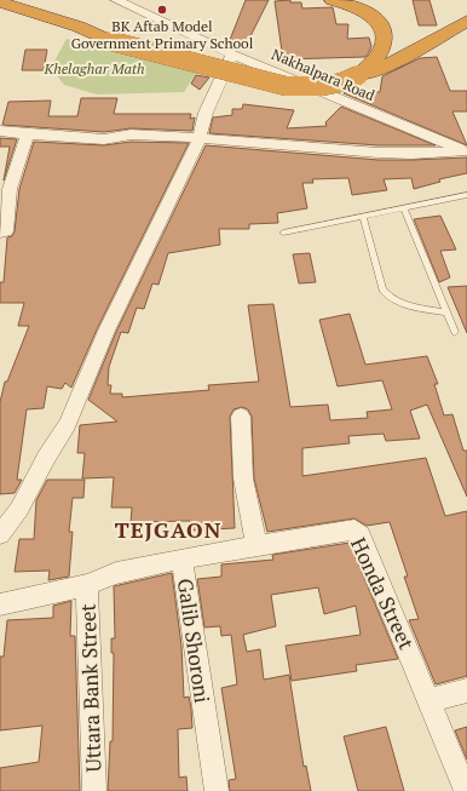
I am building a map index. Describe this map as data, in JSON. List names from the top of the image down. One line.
{"streets":{"street":["Nakhalpara Road","Honda Street","Galib Shoroni","Uttara Bank Street"]},"crossings":[["Honda Street","Galib Shoroni"],["Galib Shoroni","Uttara Bank Street"]],"districts":["TEJGAON"],"parks":["Khelaghar Math"],"places":["BK Aftab Model Government Primary School"]}
